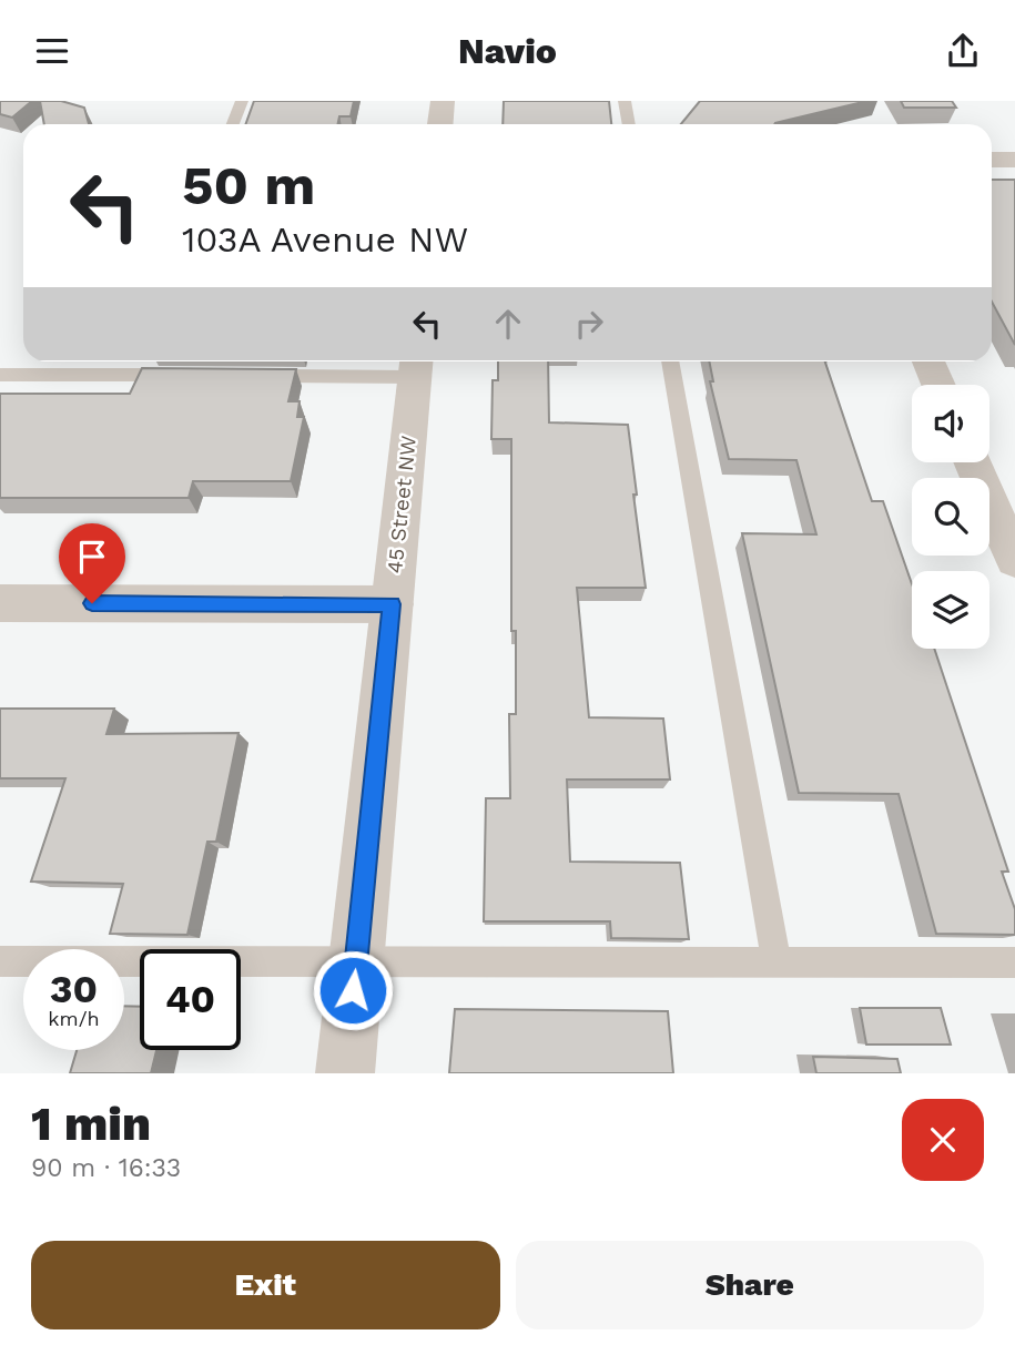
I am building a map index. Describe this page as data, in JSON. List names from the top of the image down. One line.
{"streets":{"street":["45 Street NW"]},"page":{"header":"Navio","turn":["50 m","103A Avenue NW"],"speed":"30 km/h","limit":"40","heading":["1 min","90 m · 16:33"],"buttons":["Exit","Share"]}}
